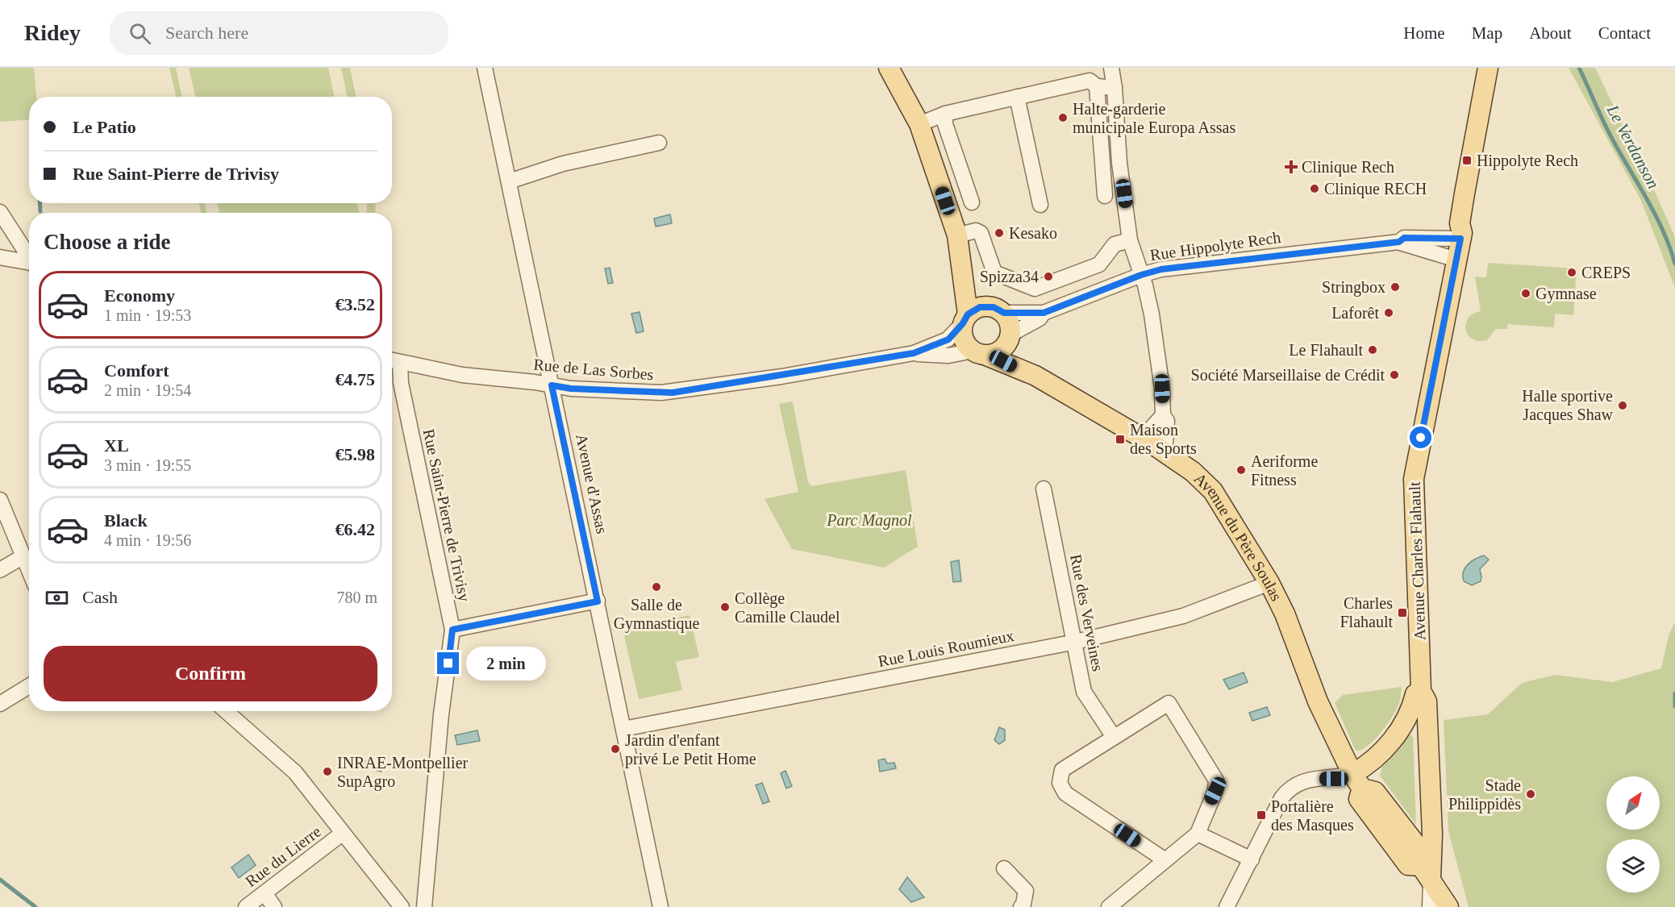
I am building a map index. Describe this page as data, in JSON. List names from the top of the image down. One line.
{"streets":{"main road":["Avenue du Père Soulas","Avenue Charles Flahault"],"street":["Rue Hippolyte Rech","Rue de Las Sorbes","Avenue d'Assas","Rue Saint-Pierre de Trivisy","Rue des Verveines","Rue Louis Roumieux","Rue du Lierre"]},"crossings":[["Rue Hippolyte Rech","Rue de Las Sorbes"],["Rue Hippolyte Rech","Avenue du Père Soulas"],["Rue Hippolyte Rech","Avenue Charles Flahault"],["Rue de Las Sorbes","Avenue d'Assas"],["Rue de Las Sorbes","Rue Saint-Pierre de Trivisy"],["Rue de Las Sorbes","Avenue du Père Soulas"],["Avenue d'Assas","Rue Louis Roumieux"],["Avenue du Père Soulas","Avenue Charles Flahault"],["Avenue du Père Soulas","Rue Louis Roumieux"],["Rue des Verveines","Rue Louis Roumieux"]],"water":["Le Verdanson"],"parks":["Parc Magnol"],"places":{"other":["Halte-garderie municipale Europa Assas","Clinique RECH","Kesako","CREPS","Spizza34","Stringbox","Gymnase","Laforêt","Le Flahault","Société Marseillaise de Crédit","Halle sportive Jacques Shaw","Aeriforme Fitness","Salle de Gymnastique","Collège Camille Claudel","Jardin d'enfant privé Le Petit Home","INRAE-Montpellier SupAgro","Stade Philippidès"],"transit":["Hippolyte Rech","Maison des Sports","Charles Flahault","Portalière des Masques"],"health":["Clinique Rech"]},"north":"top right","page":{"header":"Ridey","search":"Search here","nav":["Home","Map","About","Contact"],"banner":["Le Patio","Rue Saint-Pierre de Trivisy"],"heading":"Choose a ride","list":[{"name":"Economy","note":"1 min · 19:53","value":"€3.52"},{"name":"Comfort","note":"2 min · 19:54","value":"€4.75"},{"name":"XL","note":"3 min · 19:55","value":"€5.98"},{"name":"Black","note":"4 min · 19:56","value":"€6.42"}],"pay":["Cash","780 m"],"buttons":"Confirm","bubble":"2 min"}}
